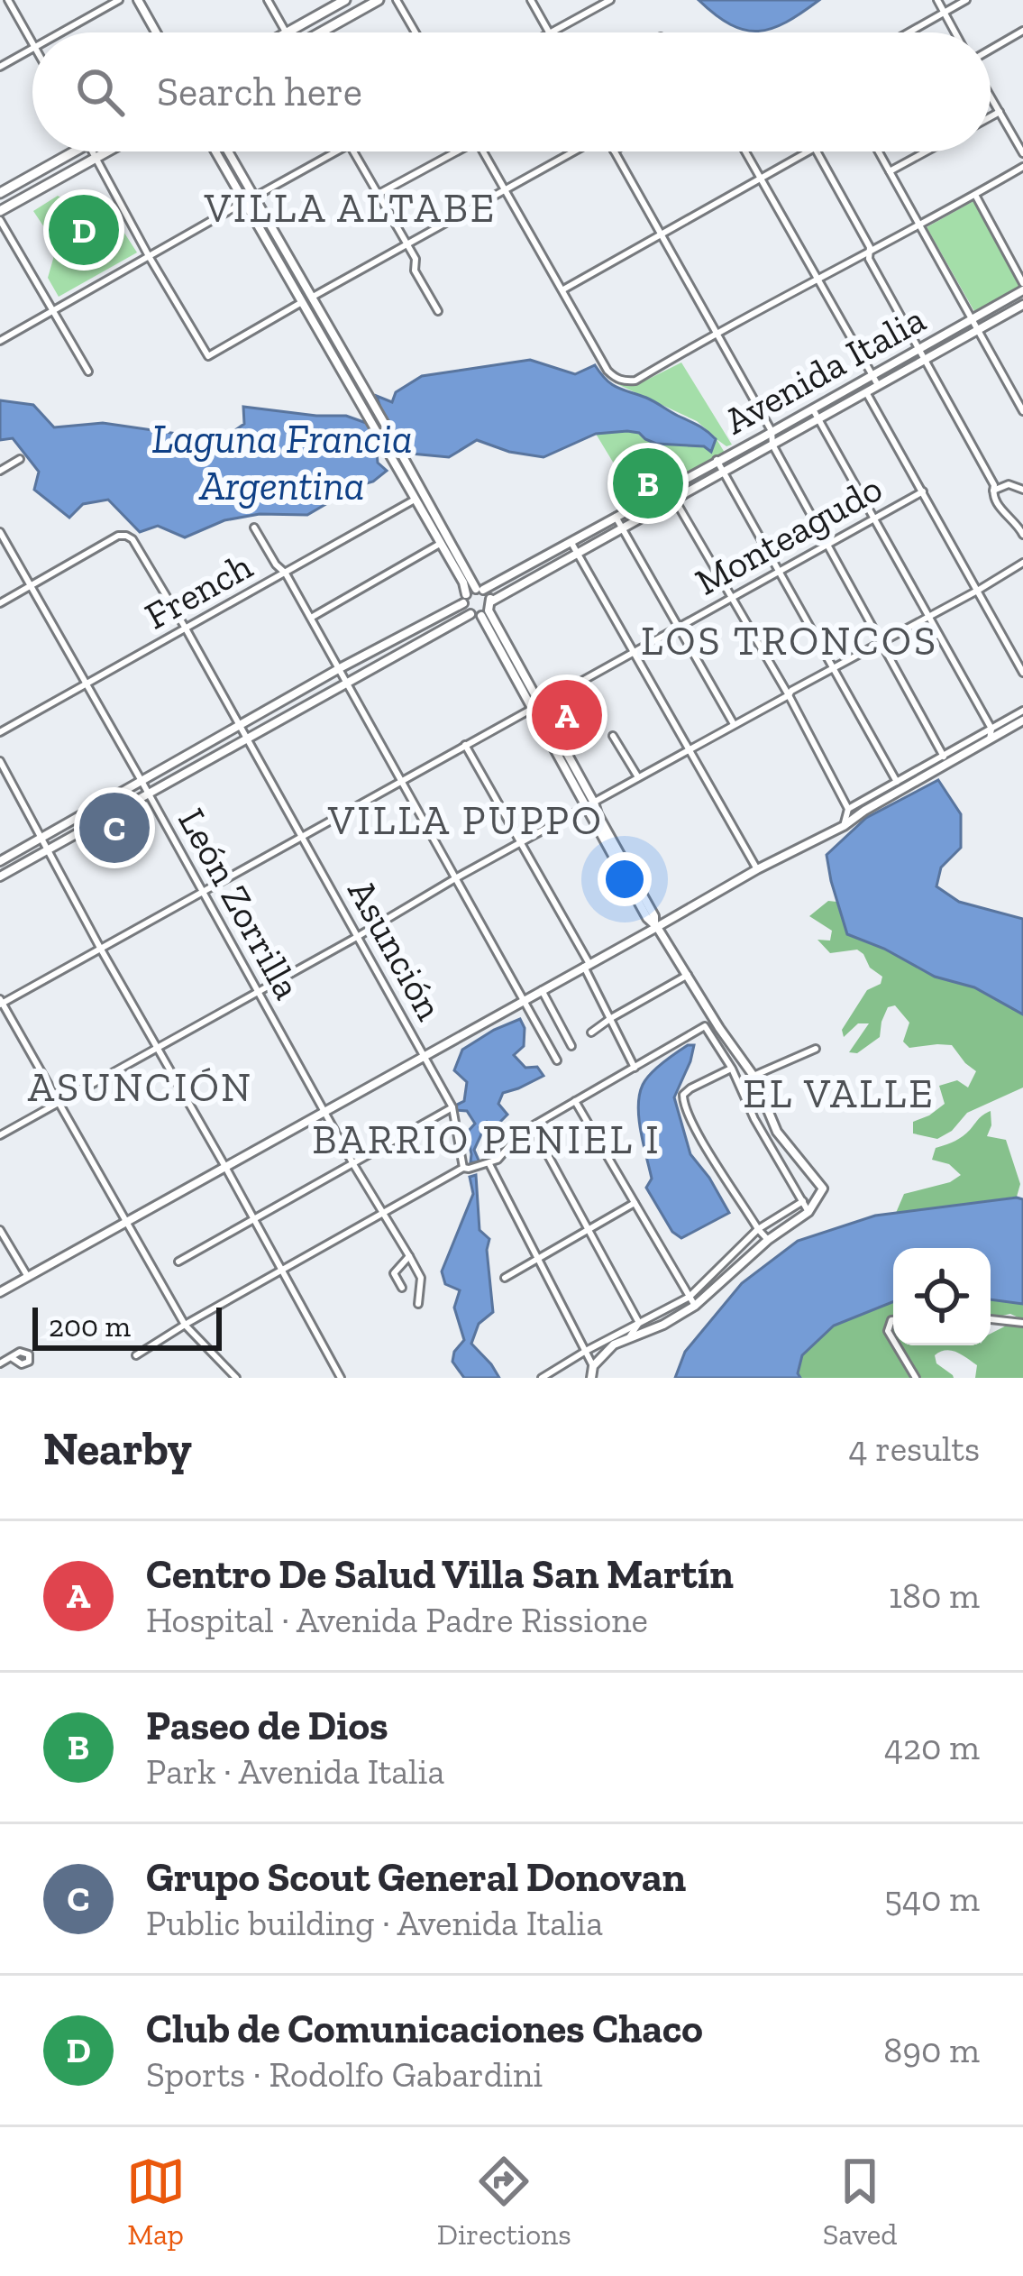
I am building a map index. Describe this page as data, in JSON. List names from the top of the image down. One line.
{"streets":{"main road":["Avenida Italia"],"street":["Monteagudo","French","León Zorrilla","Asunción"]},"crossings":[["Monteagudo","León Zorrilla"],["Monteagudo","Asunción"],["French","León Zorrilla"],["French","Asunción"],["León Zorrilla","Asunción"]],"districts":["VILLA ALTABE","LOS TRONCOS","VILLA PUPPO","ASUNCIÓN","EL VALLE","BARRIO PENIEL I"],"water":["Laguna Francia Argentina"],"scale_bar":"200 m","page":{"search":"Search here","pins":["D","B","A","C"],"scale":"200 m","heading":["Nearby","4 results"],"list":[{"mark":"A","name":"Centro De Salud Villa San Martín","note":"Hospital · Avenida Padre Rissione","value":"180 m"},{"mark":"B","name":"Paseo de Dios","note":"Park · Avenida Italia","value":"420 m"},{"mark":"C","name":"Grupo Scout General Donovan","note":"Public building · Avenida Italia","value":"540 m"},{"mark":"D","name":"Club de Comunicaciones Chaco","note":"Sports · Rodolfo Gabardini","value":"890 m"}],"nav":["Map","Directions","Saved"]}}
